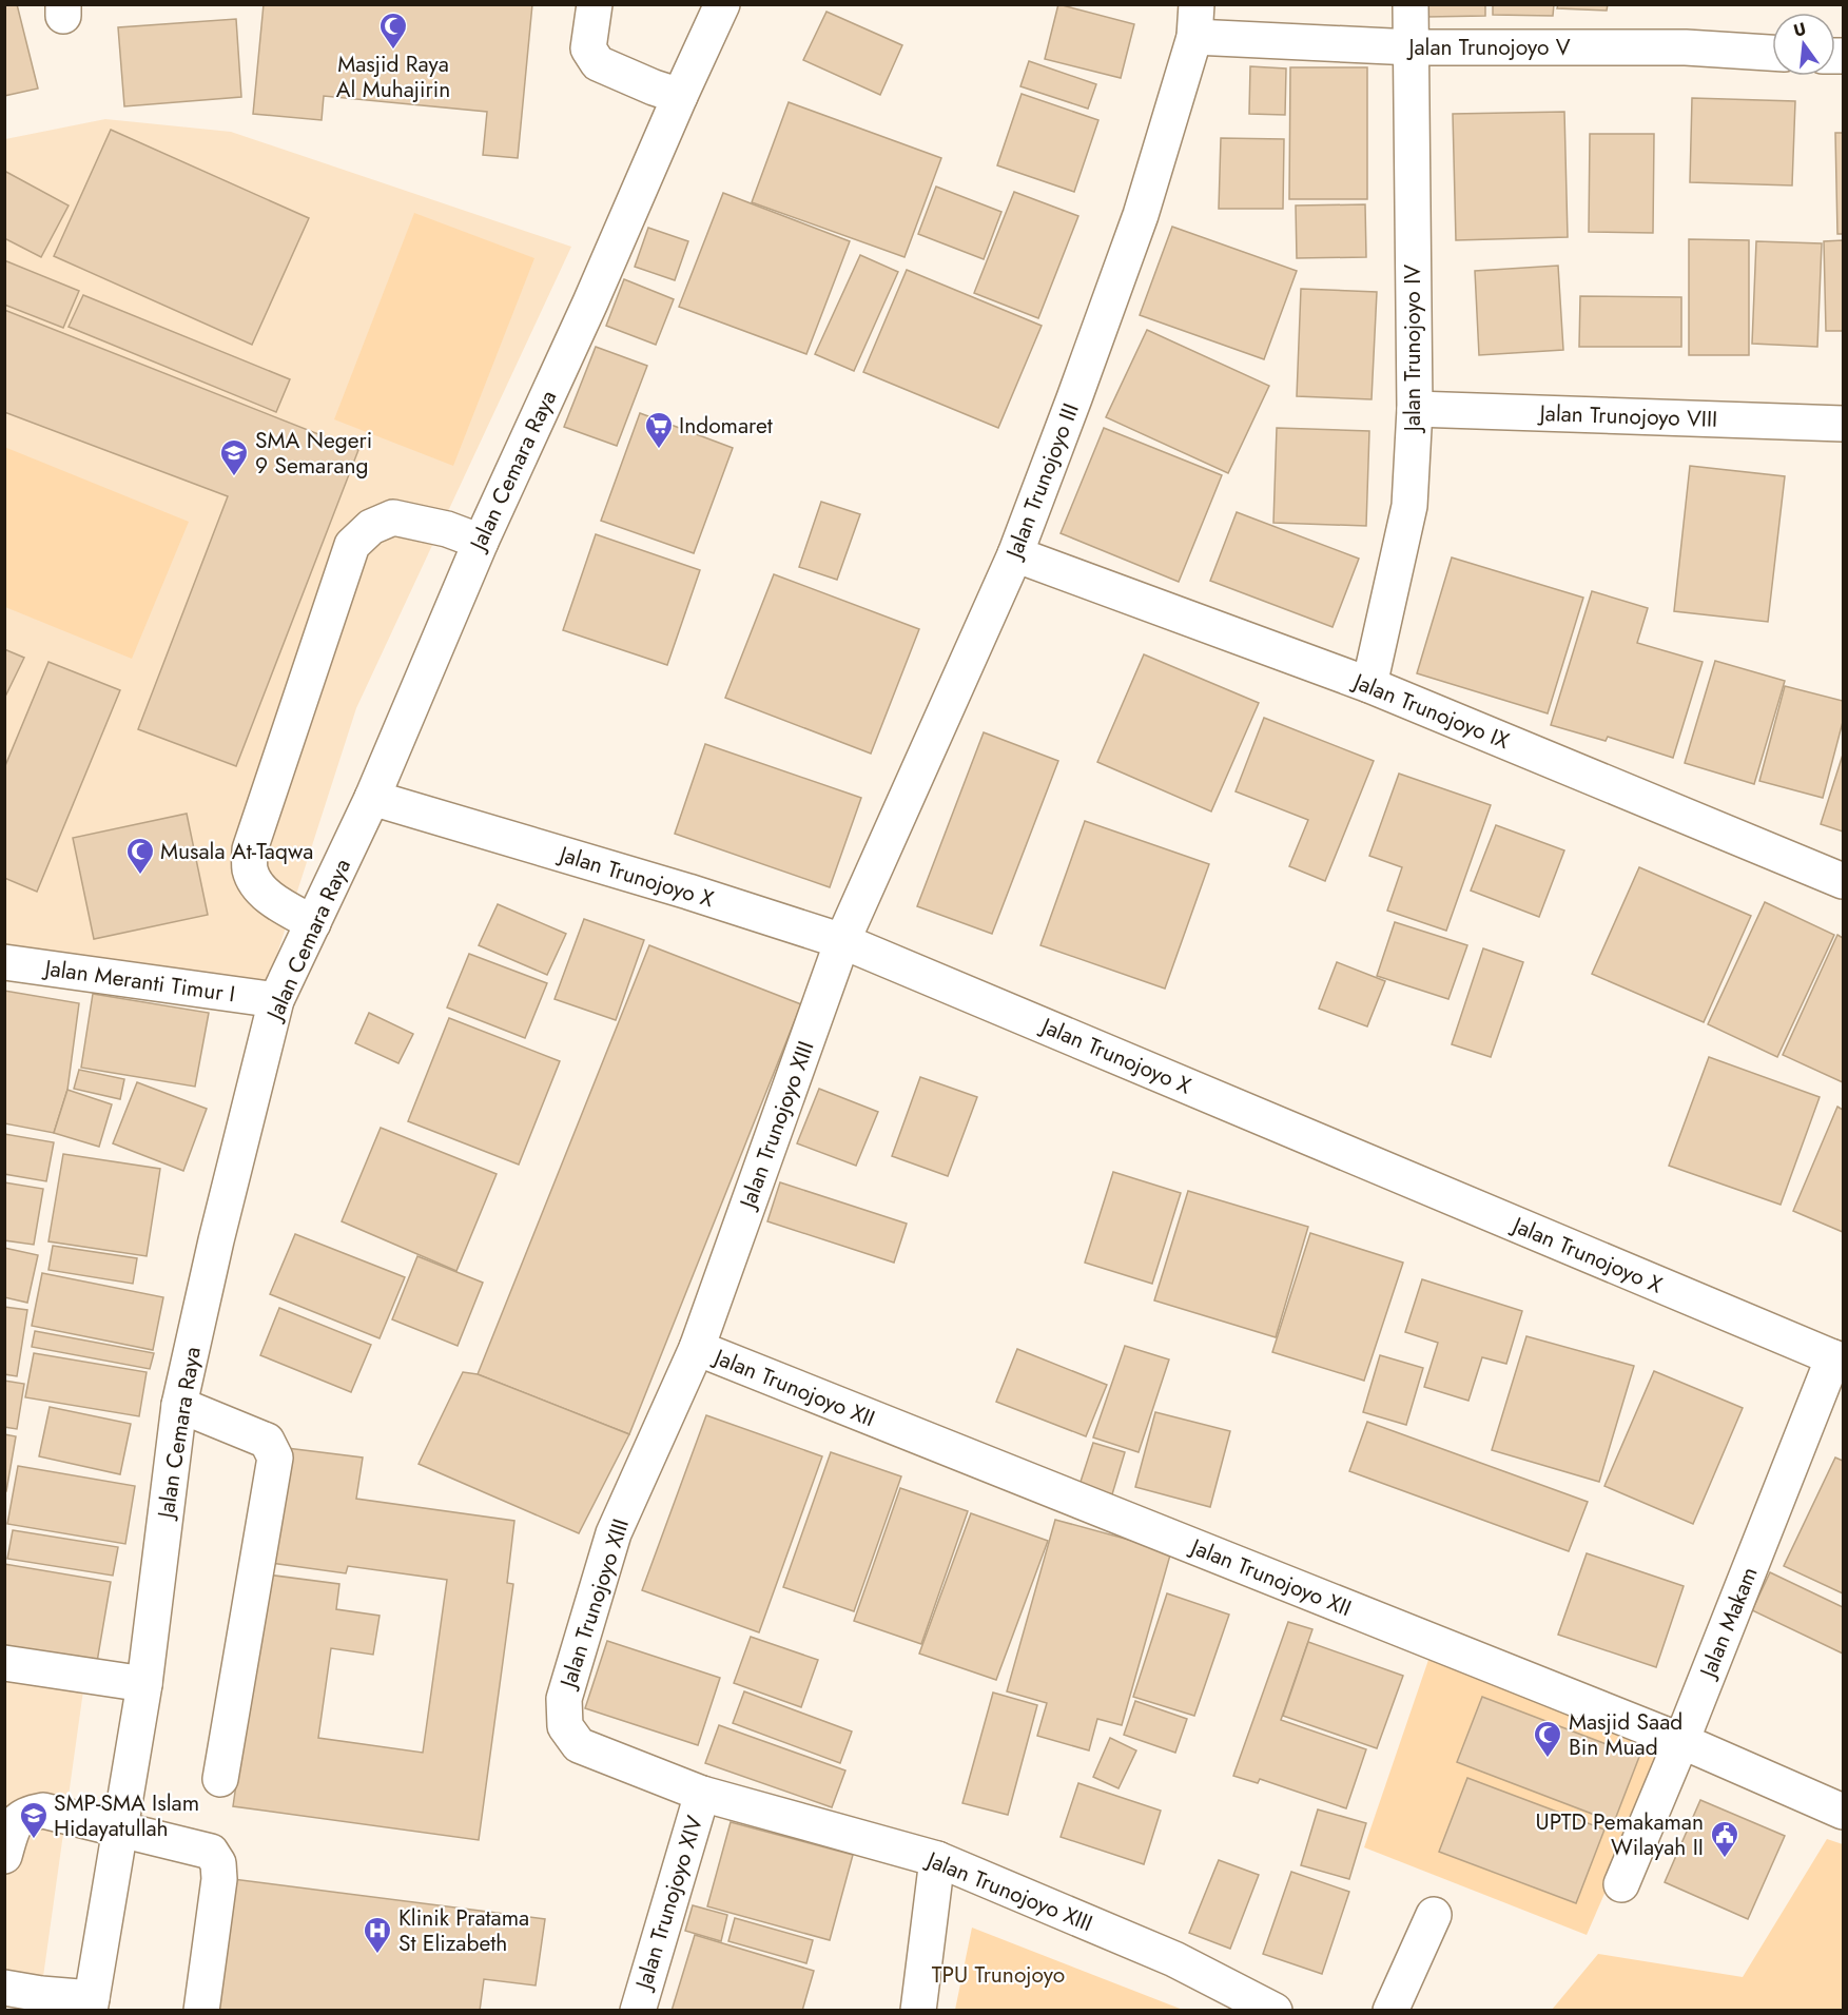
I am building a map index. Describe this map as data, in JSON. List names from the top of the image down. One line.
{"streets":{"street":["Jalan Trunojoyo V","Jalan Trunojoyo IV","Jalan Trunojoyo VIII","Jalan Cemara Raya","Jalan Trunojoyo III","Jalan Trunojoyo IX","Jalan Trunojoyo X","Jalan Meranti Timur I","Jalan Trunojoyo XIII","Jalan Trunojoyo XII","Jalan Makam","Jalan Trunojoyo XIV"]},"crossings":[["Jalan Trunojoyo V","Jalan Trunojoyo IV"],["Jalan Trunojoyo V","Jalan Trunojoyo III"],["Jalan Trunojoyo IV","Jalan Trunojoyo VIII"],["Jalan Trunojoyo IV","Jalan Trunojoyo IX"],["Jalan Cemara Raya","Jalan Trunojoyo X"],["Jalan Cemara Raya","Jalan Meranti Timur I"],["Jalan Trunojoyo III","Jalan Trunojoyo IX"],["Jalan Trunojoyo III","Jalan Trunojoyo X"],["Jalan Trunojoyo III","Jalan Trunojoyo XIII"],["Jalan Trunojoyo X","Jalan Trunojoyo XIII"],["Jalan Trunojoyo X","Jalan Makam"],["Jalan Trunojoyo XIII","Jalan Trunojoyo XII"],["Jalan Trunojoyo XIII","Jalan Trunojoyo XIV"],["Jalan Trunojoyo XII","Jalan Makam"]],"parks":["TPU Trunojoyo"],"places":{"mosque":["Masjid Raya Al Muhajirin","Musala At-Taqwa","Masjid Saad Bin Muad"],"supermarket":["Indomaret"],"school or university":["SMA Negeri 9 Semarang","SMP-SMA Islam Hidayatullah"],"public building":["UPTD Pemakaman Wilayah II"],"hospital":["Klinik Pratama St Elizabeth"]},"north":"top"}
